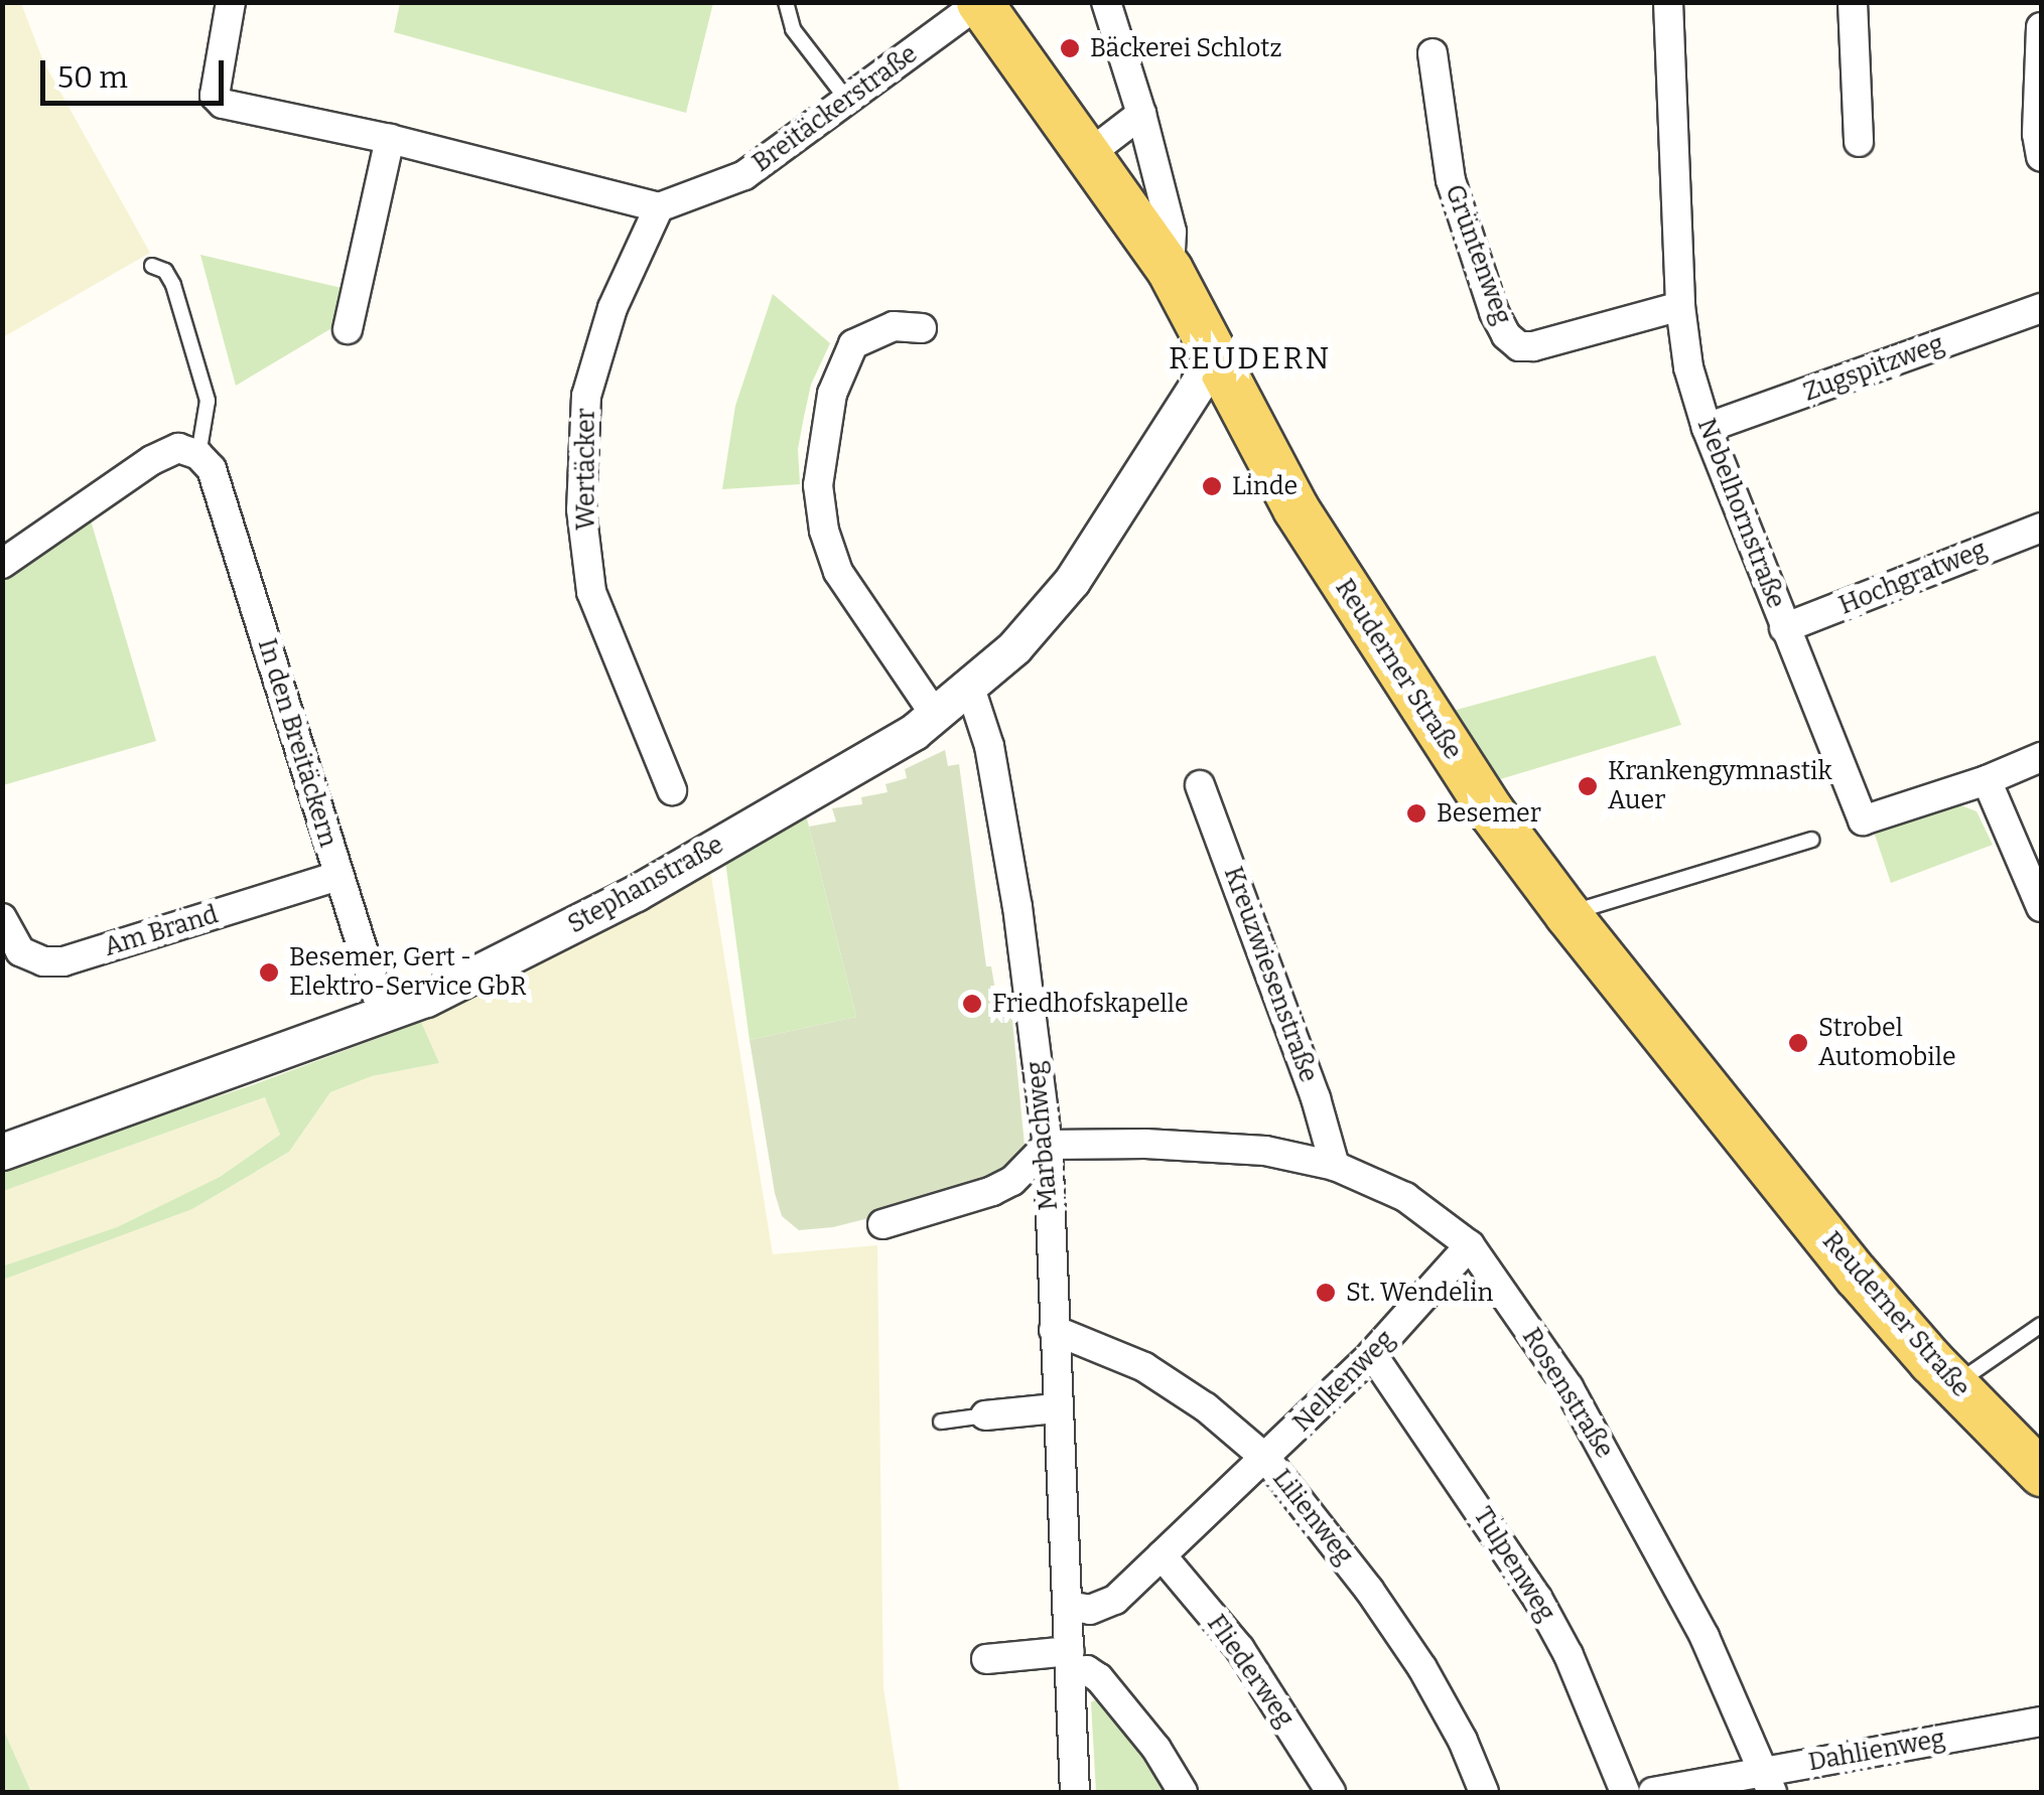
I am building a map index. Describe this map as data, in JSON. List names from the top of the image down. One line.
{"streets":{"main road":["Reuderner Straße"],"street":["Breitäckerstraße","Grüntenweg","Zugspitzweg","Wertäcker","Nebelhornstraße","Hochgratweg","In den Breitäckern","Stephanstraße","Am Brand","Kreuzwiesenstraße","Marbachweg","Nelkenweg","Rosenstraße","Lilienweg","Tulpenweg","Fliederweg","Dahlienweg"]},"crossings":[["Breitäckerstraße","Wertäcker"],["Breitäckerstraße","Reuderner Straße"],["Grüntenweg","Nebelhornstraße"],["Zugspitzweg","Nebelhornstraße"],["Nebelhornstraße","Hochgratweg"],["Reuderner Straße","Stephanstraße"],["In den Breitäckern","Stephanstraße"],["In den Breitäckern","Am Brand"],["Stephanstraße","Marbachweg"],["Kreuzwiesenstraße","Rosenstraße"],["Marbachweg","Nelkenweg"],["Marbachweg","Rosenstraße"],["Marbachweg","Lilienweg"],["Nelkenweg","Rosenstraße"],["Nelkenweg","Lilienweg"],["Nelkenweg","Tulpenweg"],["Nelkenweg","Fliederweg"],["Rosenstraße","Dahlienweg"]],"districts":["REUDERN"],"places":["Bäckerei Schlotz","Linde","Krankengymnastik Auer","Besemer","Besemer, Gert - Elektro-Service GbR","Friedhofskapelle","Strobel Automobile","St. Wendelin"],"scale_bar":"50 m"}
